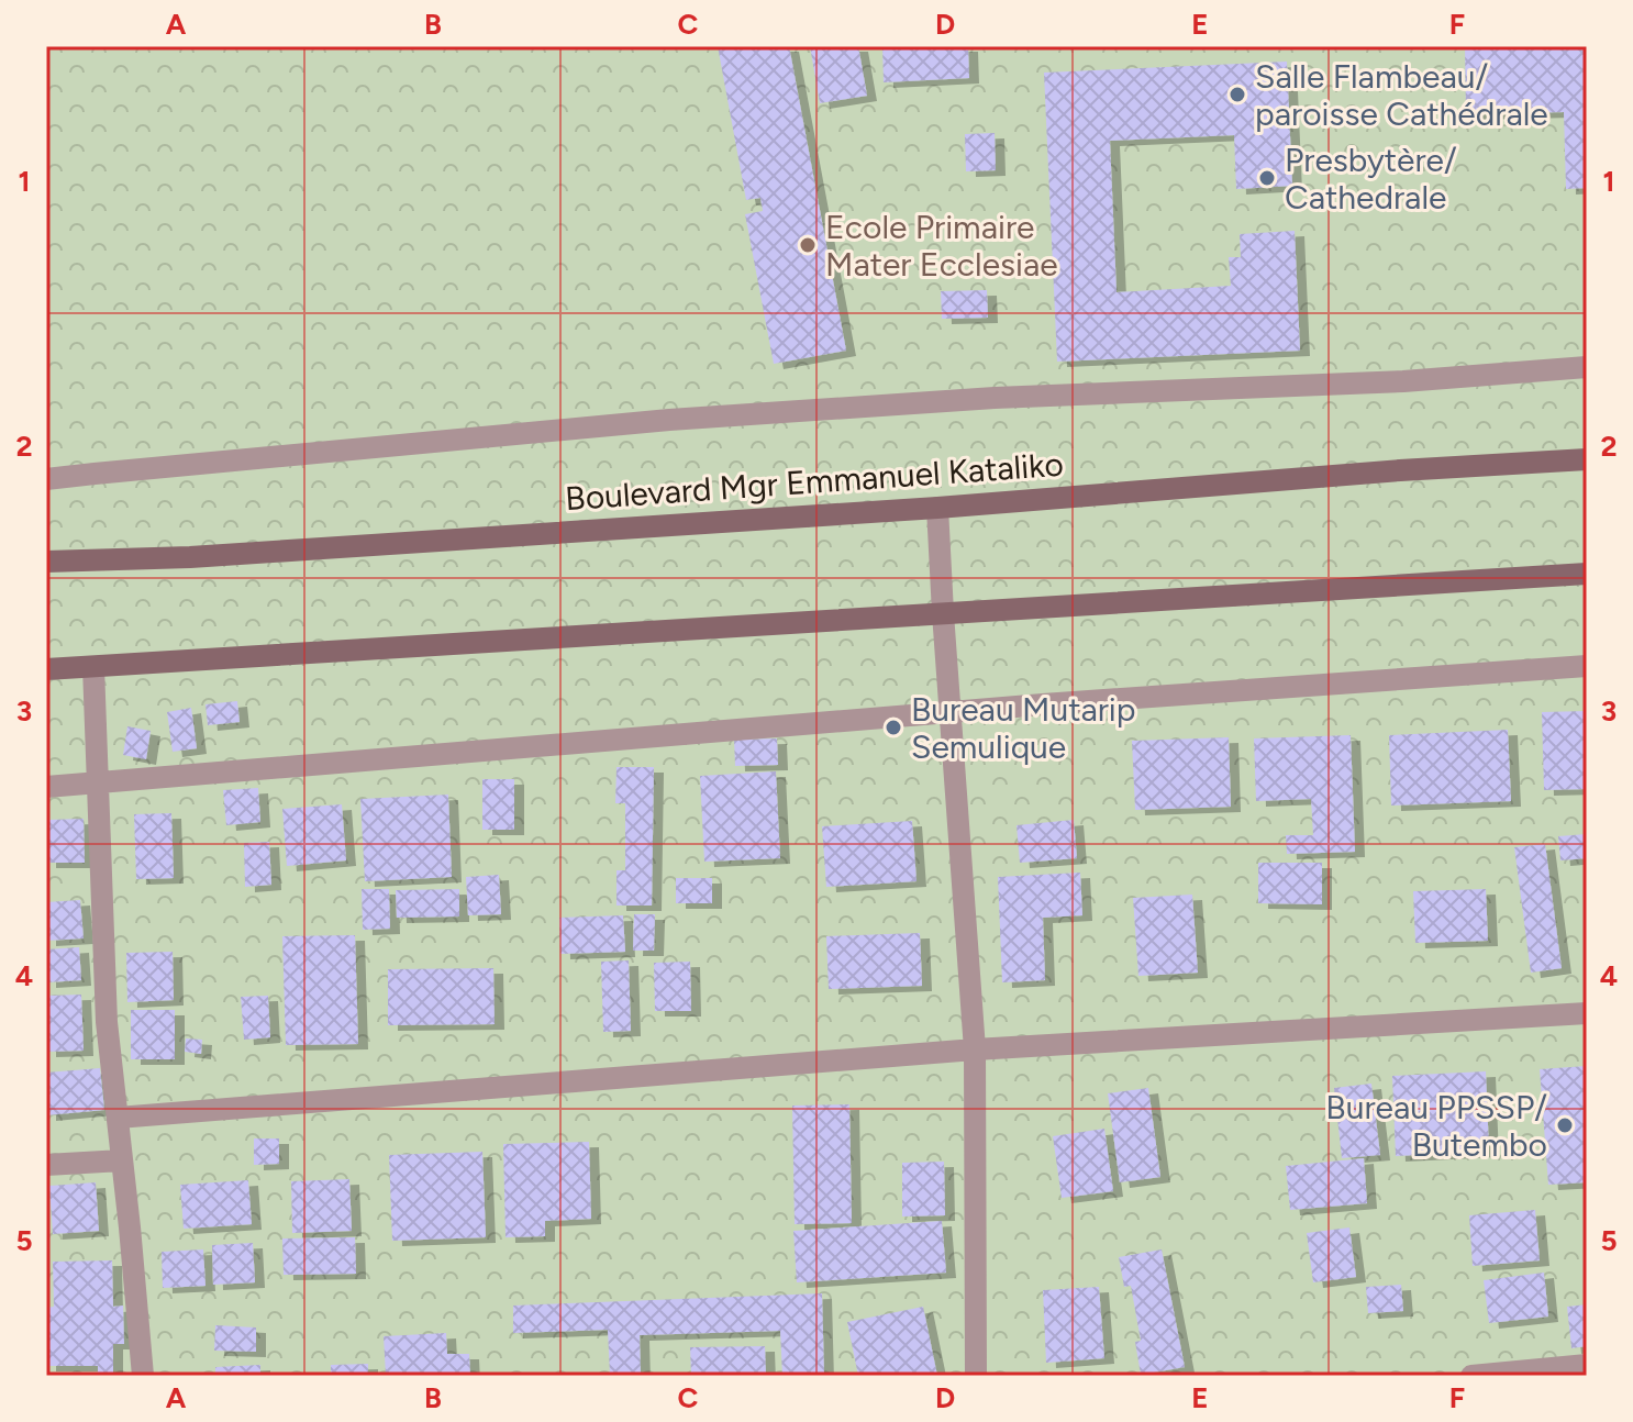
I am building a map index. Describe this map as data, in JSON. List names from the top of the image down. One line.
{"streets":{"street":["Boulevard Mgr Emmanuel Kataliko"]},"places":["Salle Flambeau/ paroisse Cathédrale","Presbytère/ Cathedrale","Ecole Primaire Mater Ecclesiae","Bureau Mutarip Semulique","Bureau PPSSP/ Butembo"],"grid":{"columns":["A","B","C","D","E","F"],"rows":["1","2","3","4","5"]}}
